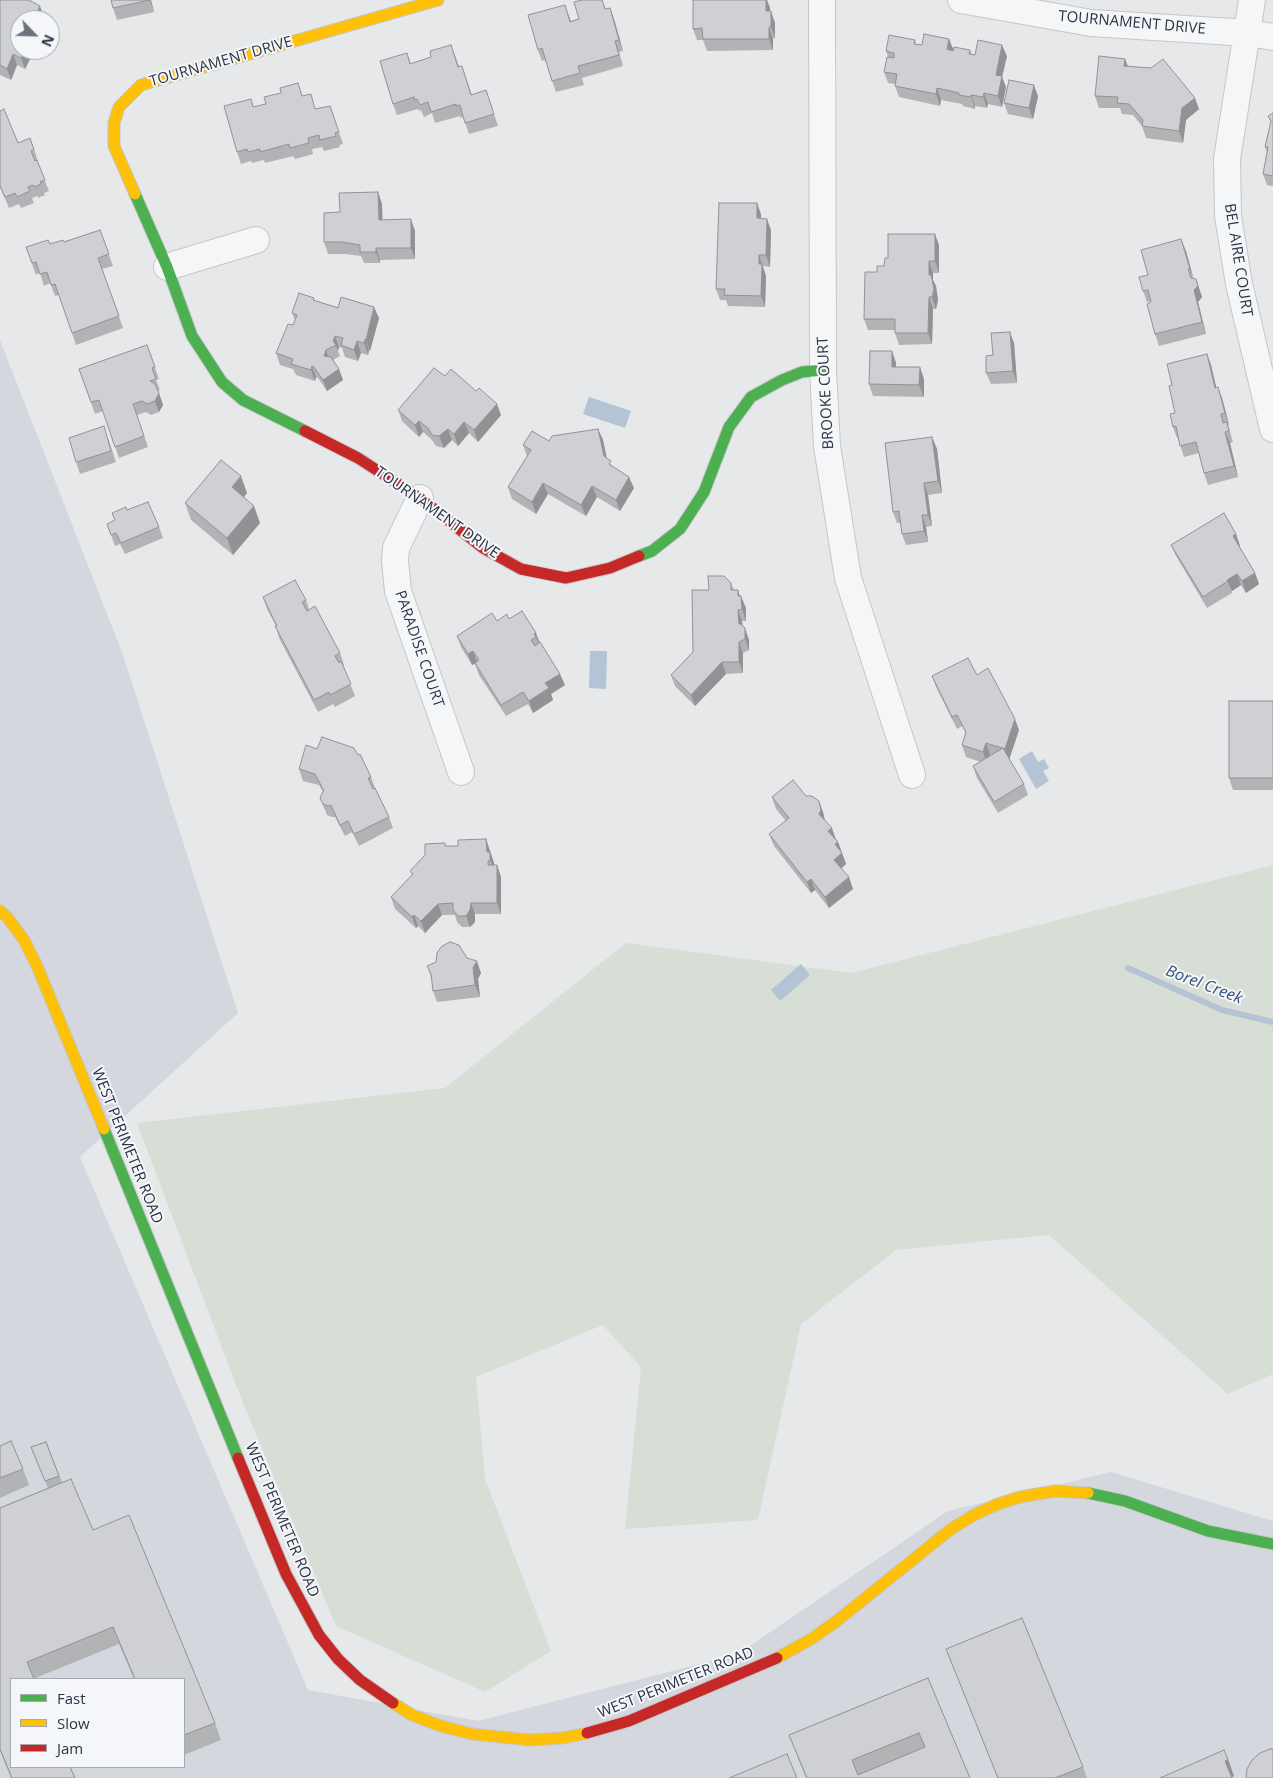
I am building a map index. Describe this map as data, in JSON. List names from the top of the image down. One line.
{"streets":{"street":["TOURNAMENT DRIVE","BEL AIRE COURT","BROOKE COURT","PARADISE COURT","WEST PERIMETER ROAD"]},"crossings":[["TOURNAMENT DRIVE","BEL AIRE COURT"],["TOURNAMENT DRIVE","BROOKE COURT"],["TOURNAMENT DRIVE","PARADISE COURT"]],"water":["Borel Creek"],"legend":["Fast","Slow","Jam"],"north":"bottom right"}
